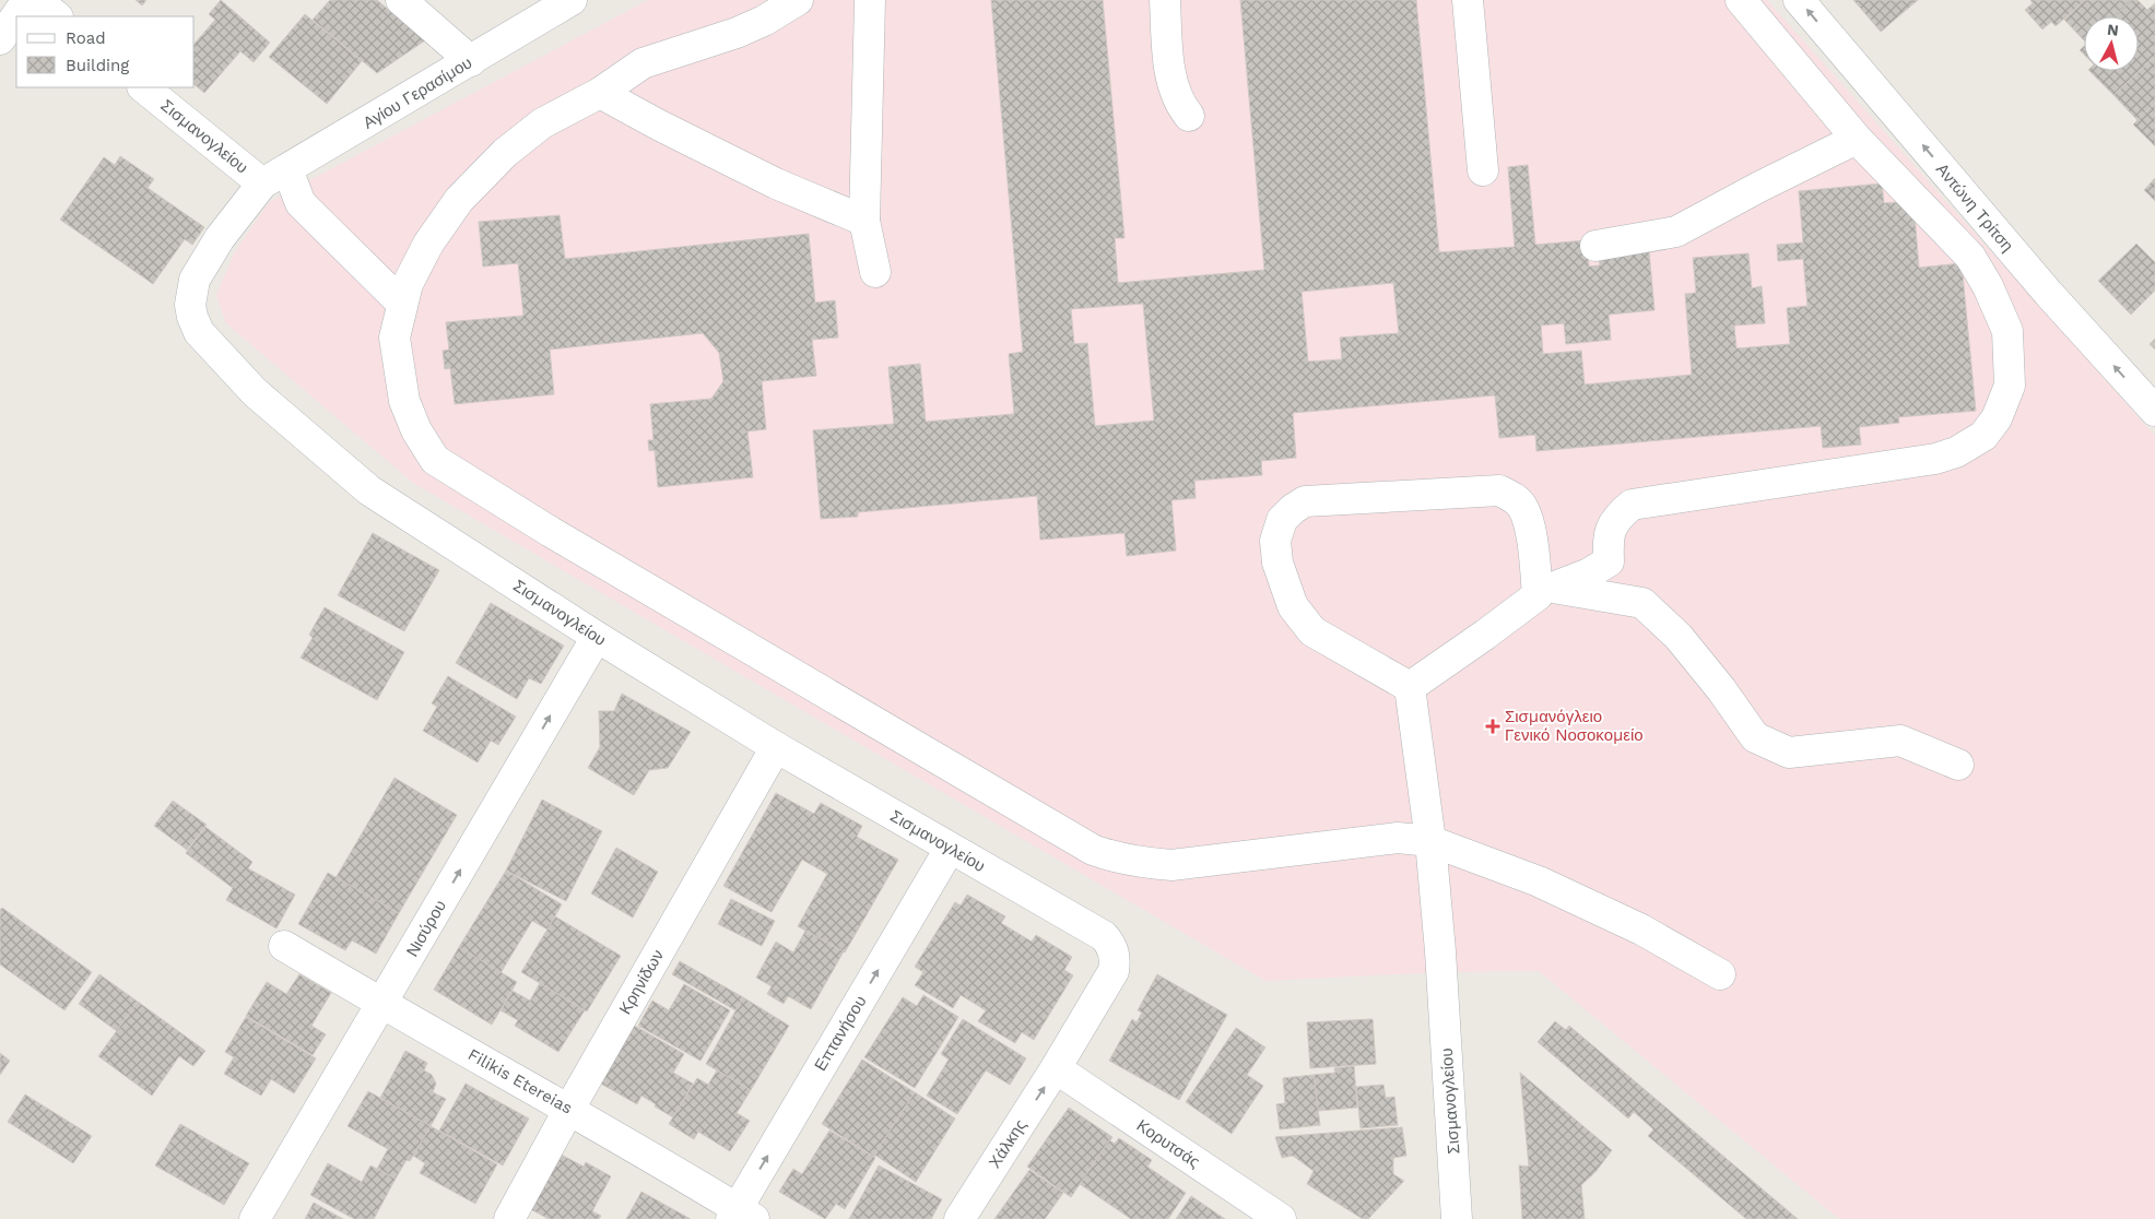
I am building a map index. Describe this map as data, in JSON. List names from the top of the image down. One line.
{"streets":{"street":["Αγίου Γερασίμου","Σισμανογλείου","Αντώνη Τρίτση","Νισύρου","Κρηνίδων","Επτανήσου","Filikis Etereias","Χάλκης","Κορυτσάς"]},"crossings":[["Αγίου Γερασίμου","Σισμανογλείου"],["Σισμανογλείου","Νισύρου"],["Σισμανογλείου","Κρηνίδων"],["Σισμανογλείου","Επτανήσου"],["Σισμανογλείου","Χάλκης"],["Σισμανογλείου","Κορυτσάς"],["Νισύρου","Filikis Etereias"],["Κρηνίδων","Filikis Etereias"],["Επτανήσου","Filikis Etereias"],["Χάλκης","Κορυτσάς"]],"one_way":["Αντώνη Τρίτση","Νισύρου","Επτανήσου","Χάλκης"],"places":{"health":["Σισμανόγλειο Γενικό Νοσοκομείο"]},"legend":["Road","Building"],"north":"top"}
